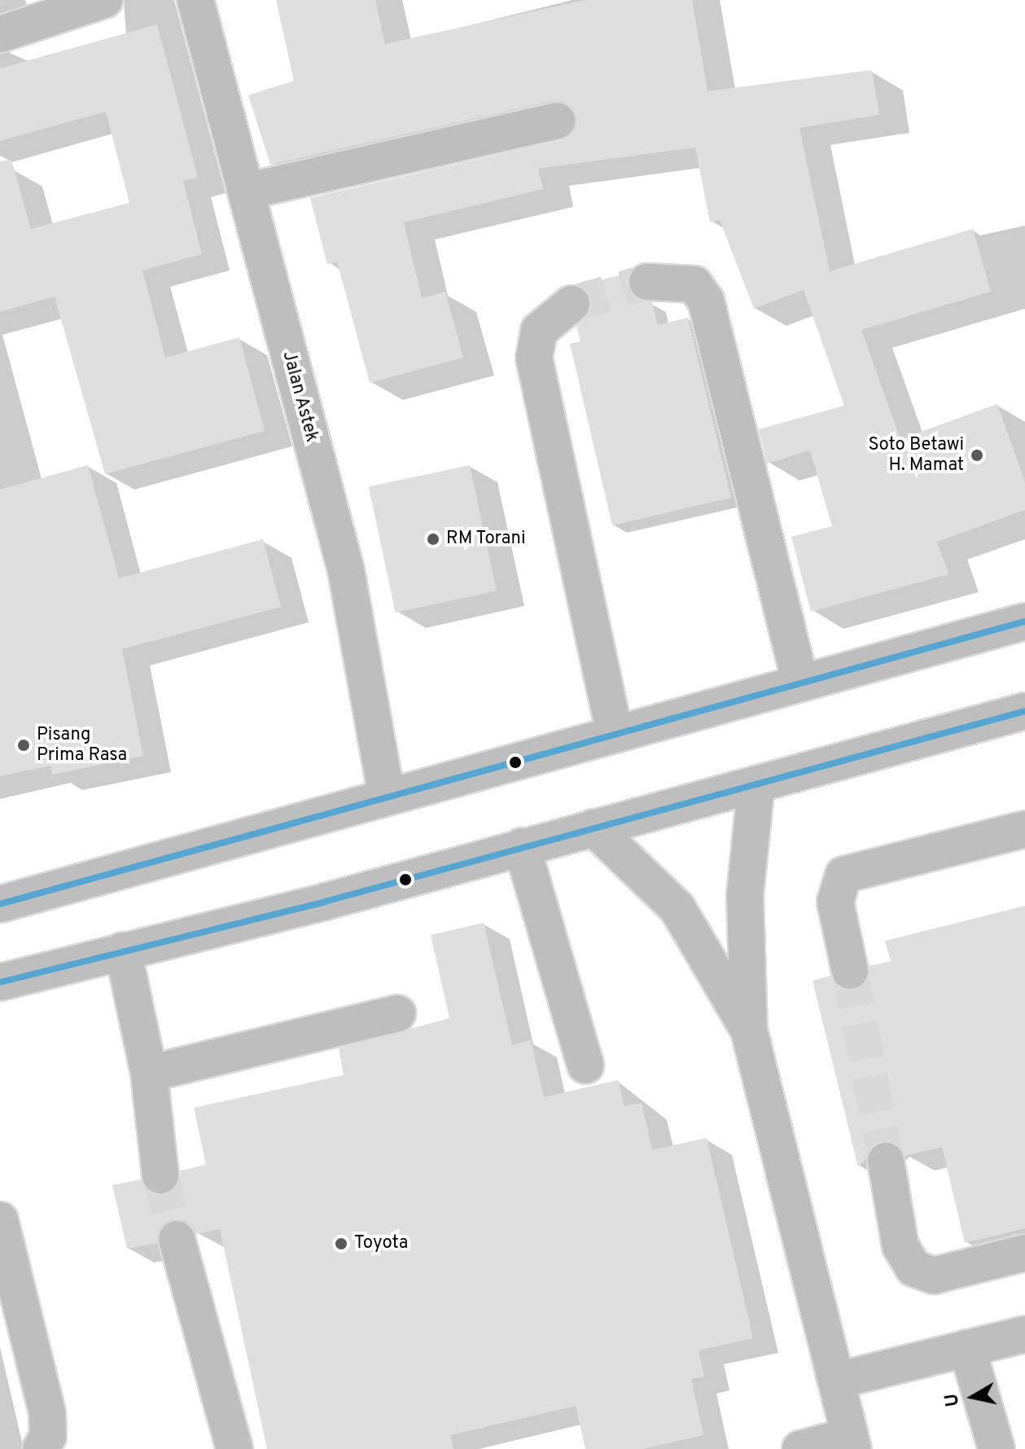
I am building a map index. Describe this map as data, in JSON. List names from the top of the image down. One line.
{"streets":{"main road":["Jalan Astek"]},"places":["Soto Betawi H. Mamat","RM Torani","Pisang Prima Rasa","Toyota"],"north":"left"}
